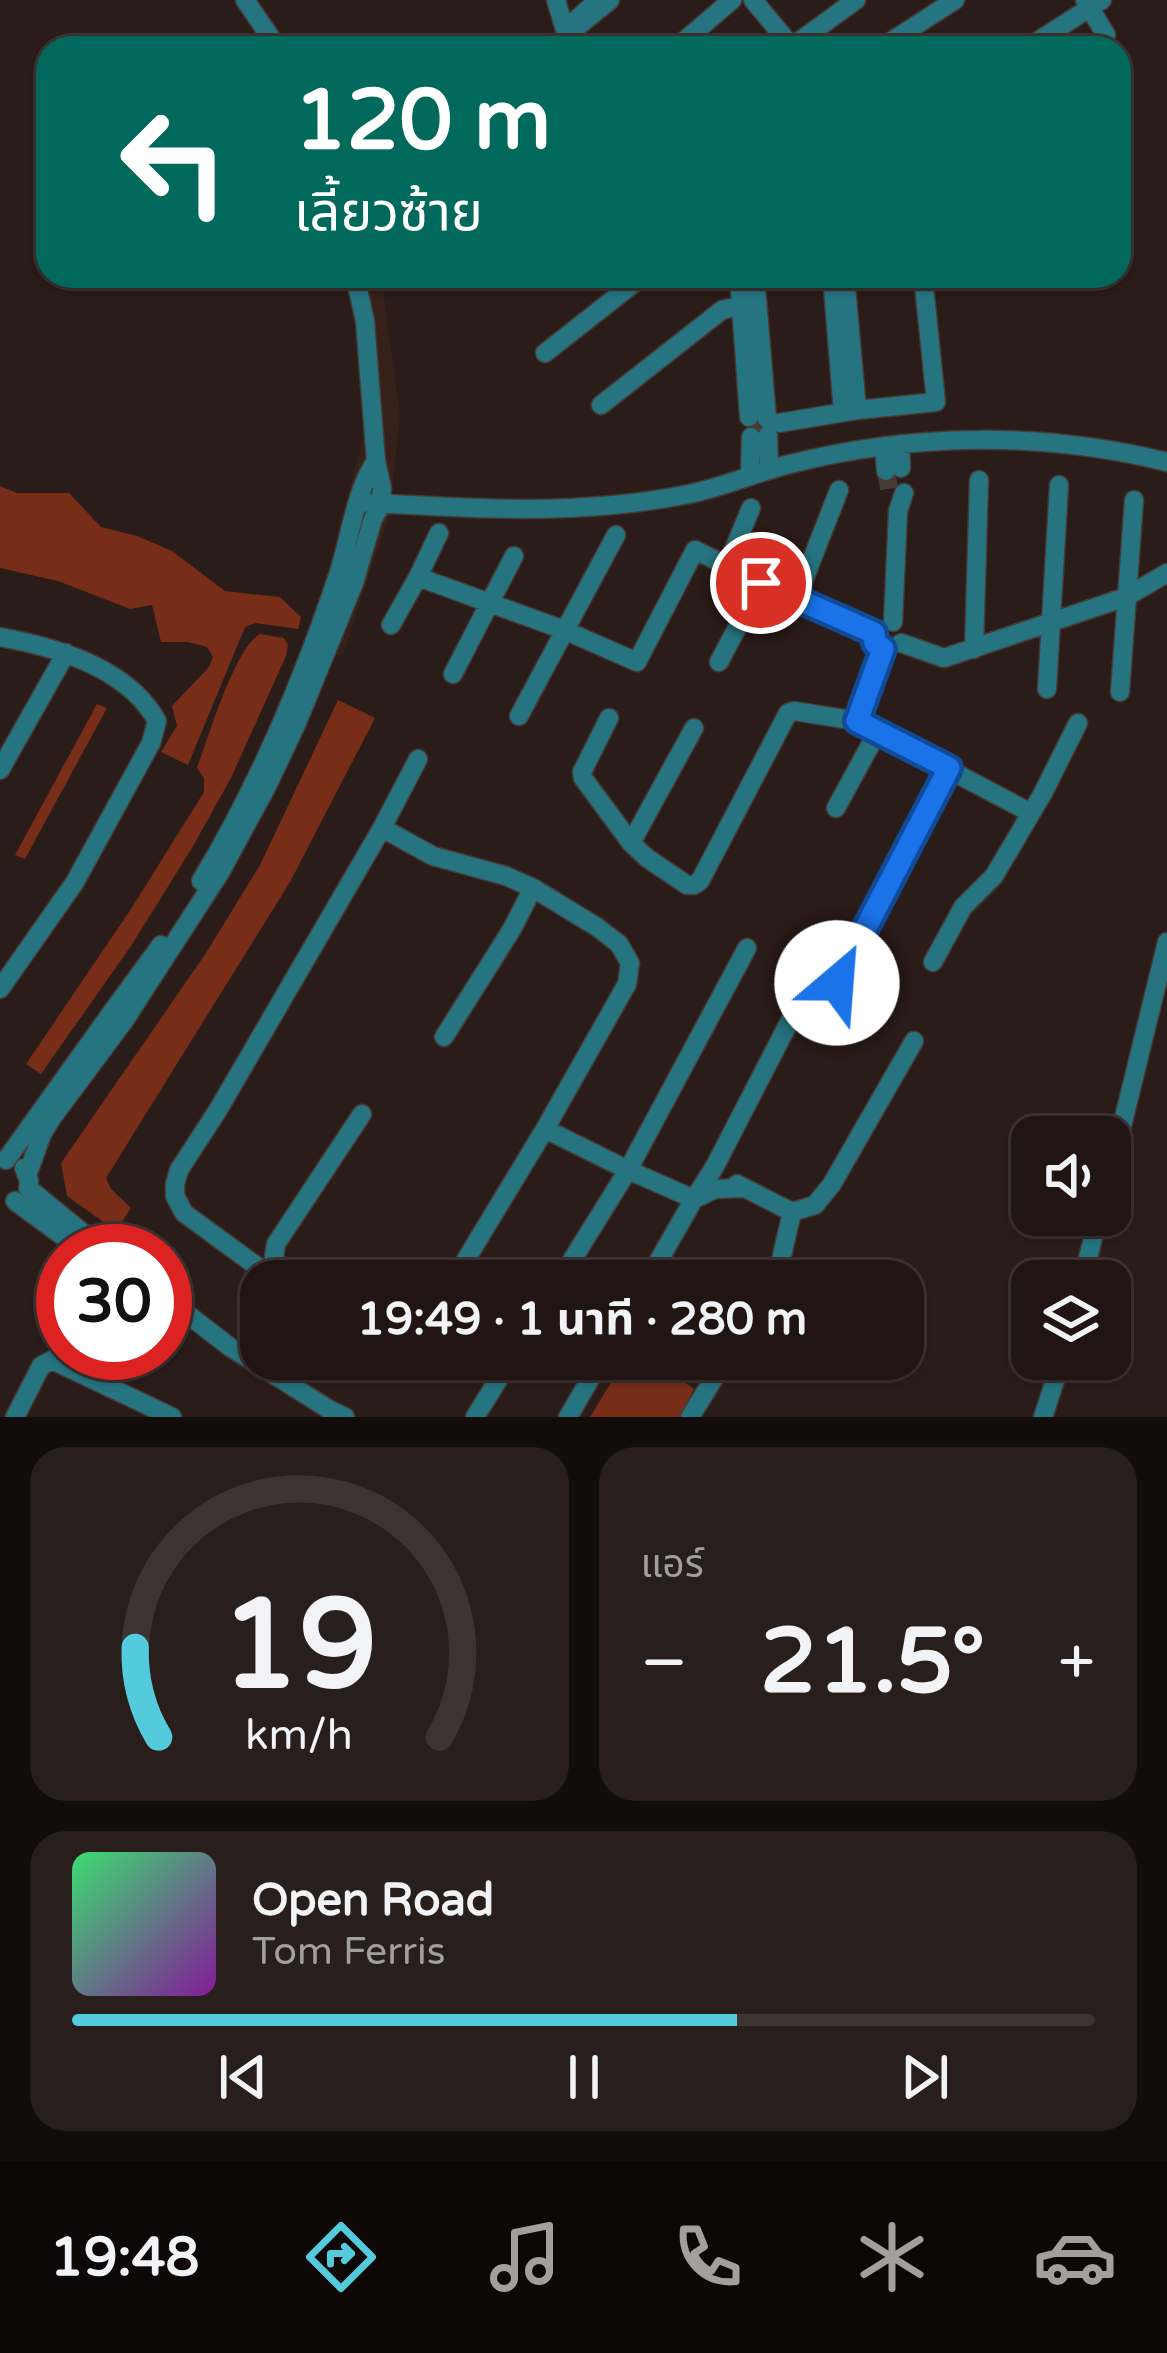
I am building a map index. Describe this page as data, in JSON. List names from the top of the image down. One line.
{"page":{"turn":["120 m","เลี้ยวซ้าย"],"limit":"30","trip":"19:49 · 1 นาที · 280 m","tile":"แอร์","heat":["−","21.5°","+"],"song":["Open Road","Tom Ferris"],"tabs":"19:48","gauge":["19","km/h"]}}
